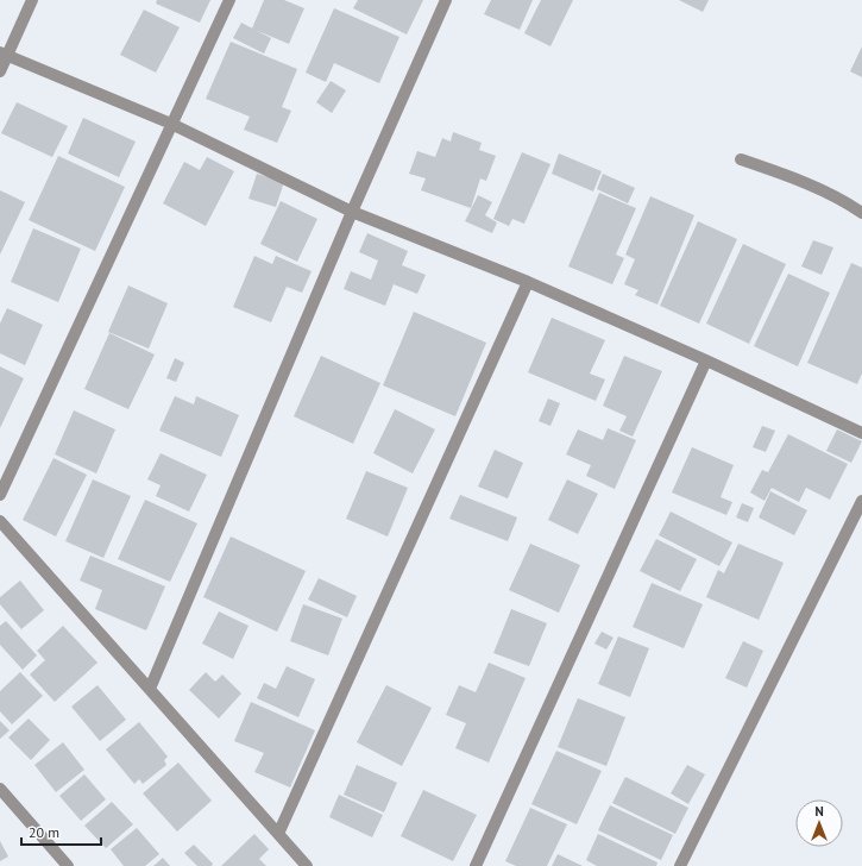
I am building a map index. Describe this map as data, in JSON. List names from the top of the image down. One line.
{"scale_bar":"20 m","north":"top"}
